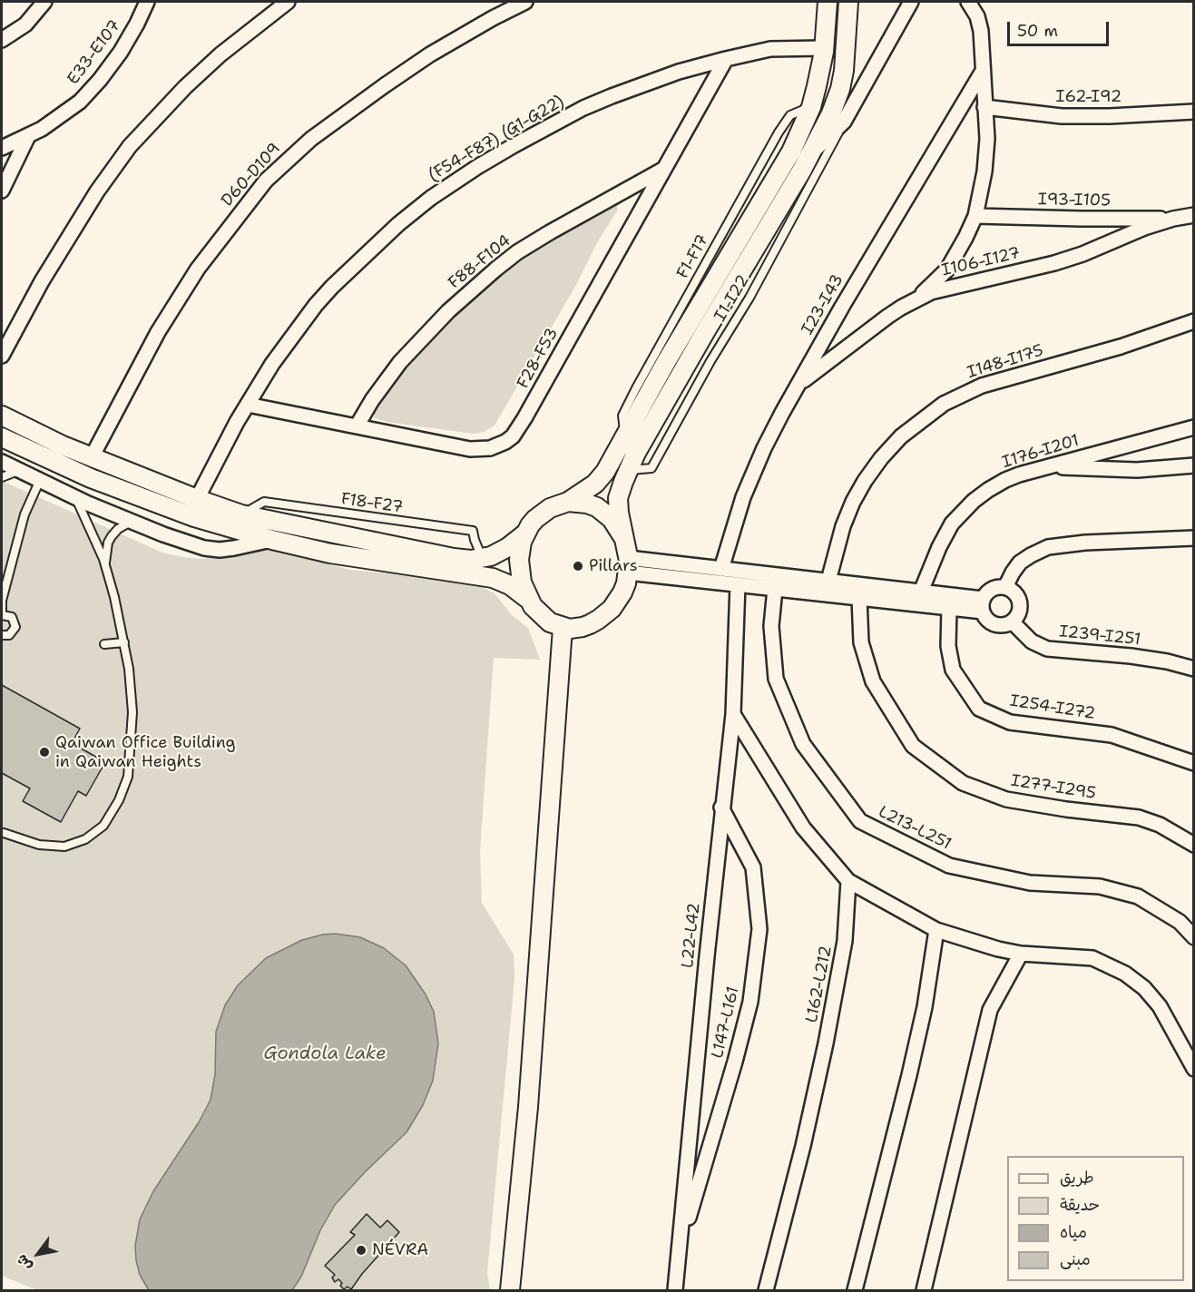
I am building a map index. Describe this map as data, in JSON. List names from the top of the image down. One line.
{"streets":{"street":["E33-E107","I62-I92","(F54-F87) (G1-G22)","D60-D109","I93-I105","F88-F104","I106-I127","I23-I43","F28-F53","I148-I175","I176-I201","I239-I251","I254-I272","I277-I295","L213-L251","L22-L42","L162-L212","L147-L161"],"lane":["I1-I22","F18-F27"]},"crossings":[["(F54-F87) (G1-G22)","F28-F53"],["I93-I105","I106-I127"],["F88-F104","F28-F53"],["I106-I127","I23-I43"],["L22-L42","L147-L161"]],"water":["Gondola Lake"],"places":["Pillars","Qaiwan Office Building in Qaiwan Heights","NÉVRA"],"legend":["طريق","حديقة","مياه","مبنى"],"scale_bar":"50 m","north":"bottom left"}
